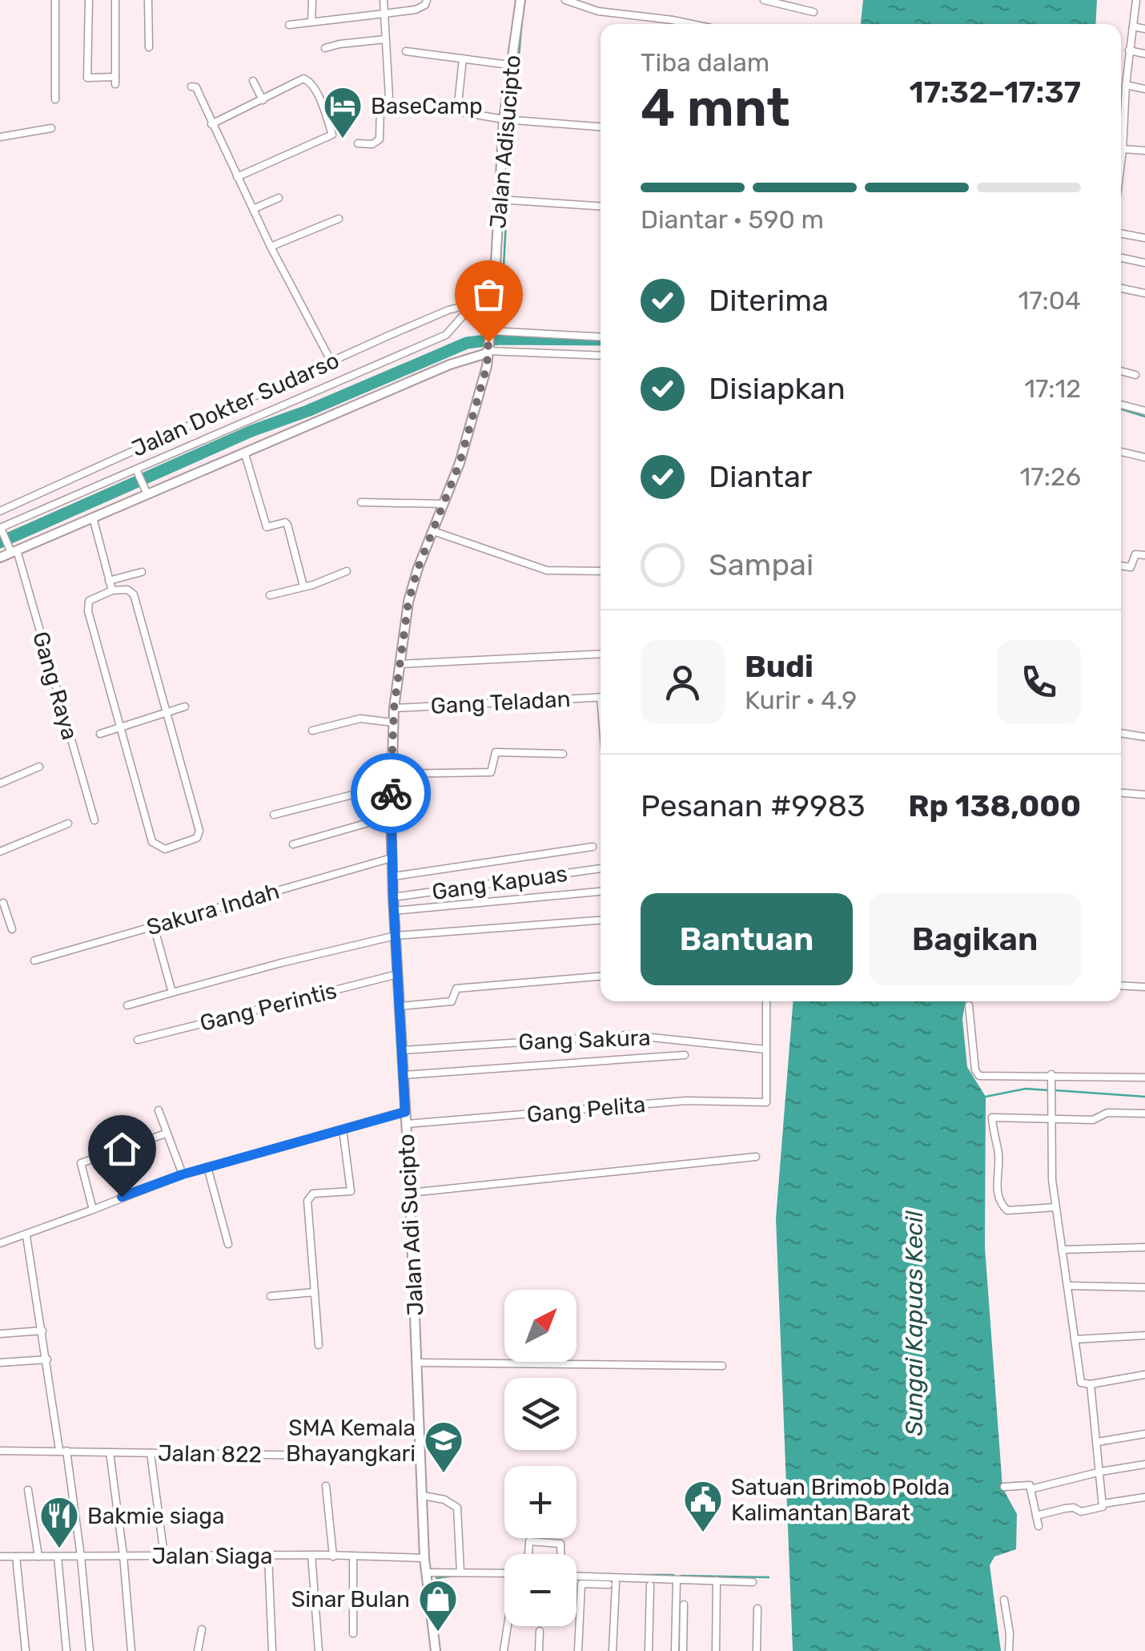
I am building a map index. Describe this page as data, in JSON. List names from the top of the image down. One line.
{"streets":{"main road":["Jalan Adisucipto","Jalan Adi Sucipto"],"street":["Jalan Dokter Sudarso","Gang Raya","Gang Teladan","Gang Kapuas","Sakura Indah","Gang Perintis","Gang Sakura","Gang Pelita","Jalan 822","Jalan Siaga"]},"crossings":[["Jalan Adisucipto","Jalan Adi Sucipto"],["Gang Teladan","Jalan Adi Sucipto"],["Gang Kapuas","Jalan Adi Sucipto"],["Sakura Indah","Jalan Adi Sucipto"],["Gang Perintis","Jalan Adi Sucipto"],["Gang Sakura","Gang Pelita"],["Gang Sakura","Jalan Adi Sucipto"],["Gang Pelita","Jalan Adi Sucipto"],["Jalan Adi Sucipto","Jalan 822"],["Jalan Adi Sucipto","Jalan Siaga"]],"water":["Sungai Kapuas Kecil"],"places":{"hotel":["BaseCamp"],"school or university":["SMA Kemala Bhayangkari"],"public building":["Satuan Brimob Polda Kalimantan Barat"],"restaurant":["Bakmie siaga"],"shop":["Sinar Bulan"]},"north":"top right","page":{"heading":["4 mnt","Tiba dalam","17:32–17:37"],"panel":["Budi","Kurir · 4.9","Pesanan #9983","Rp 138,000"],"bar":"Diantar · 590 m","list":[["Diterima","17:04"],["Disiapkan","17:12"],["Diantar","17:26"],"Sampai"],"buttons":["Bantuan","Bagikan"],"map_buttons":["+","−"]}}
